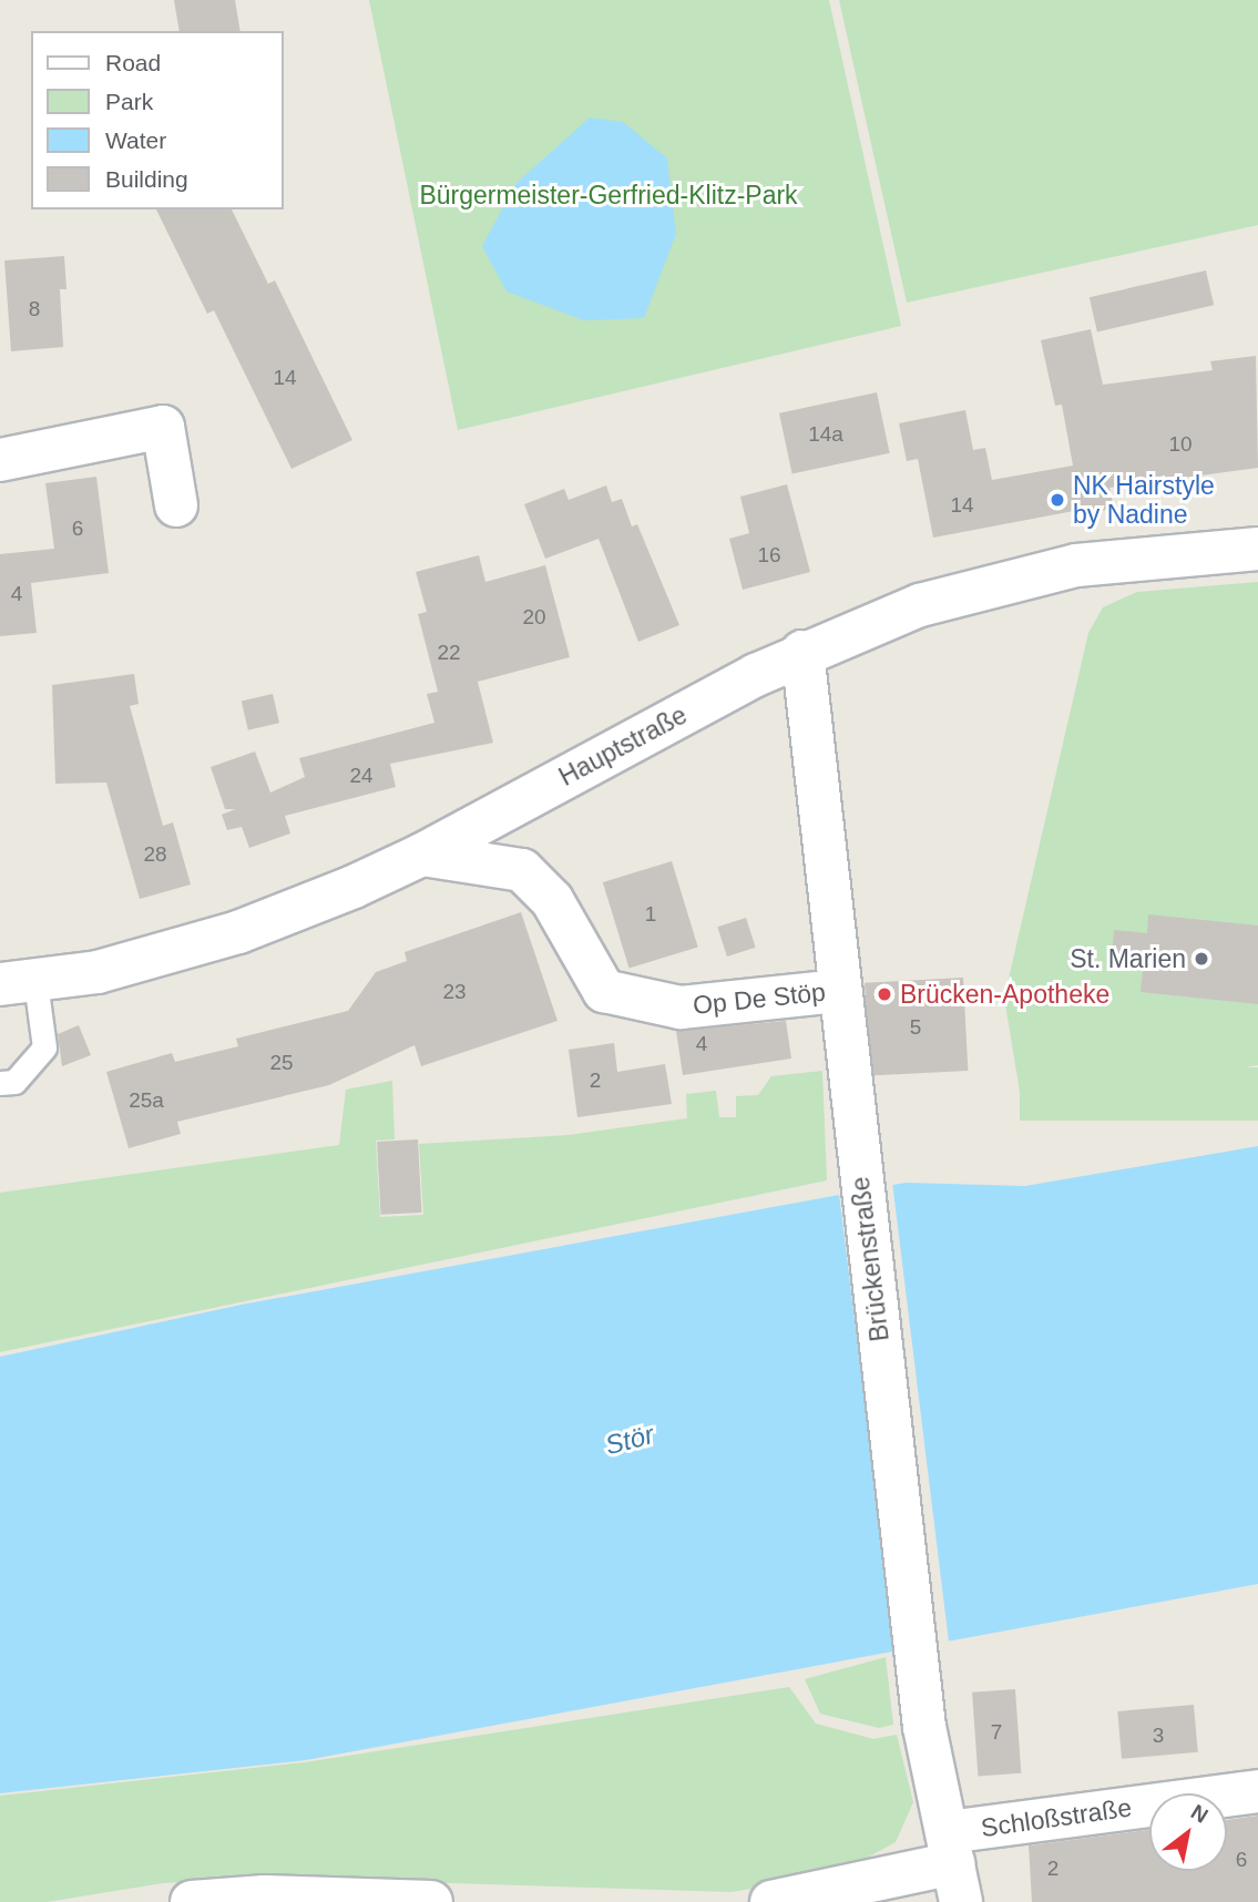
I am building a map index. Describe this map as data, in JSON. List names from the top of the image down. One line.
{"streets":{"street":["Hauptstraße","Op De Stöp","Brückenstraße","Schloßstraße"]},"crossings":[["Hauptstraße","Op De Stöp"],["Hauptstraße","Brückenstraße"],["Op De Stöp","Brückenstraße"],["Brückenstraße","Schloßstraße"]],"water":["Stör"],"parks":["Bürgermeister-Gerfried-Klitz-Park"],"places":["NK Hairstyle by Nadine","St. Marien","Brücken-Apotheke"],"house_numbers":["8","14","14a","10","14","6","16","4","20","22","24","28","1","23","5","4","25","2","25a","7","3","6","2"],"legend":["Road","Park","Water","Building"],"north":"top right"}
